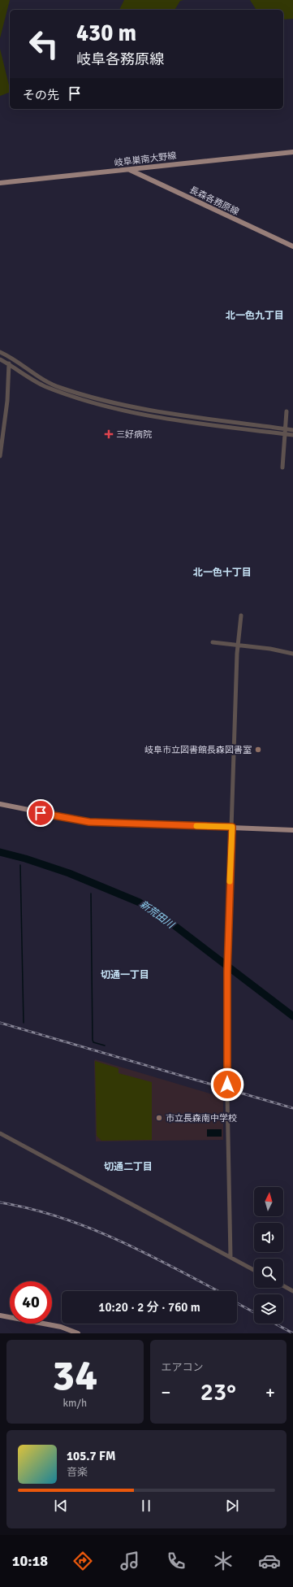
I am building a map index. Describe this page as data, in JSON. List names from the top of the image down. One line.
{"streets":{"main road":["岐阜巣南大野線","長森各務原線"]},"crossings":[["岐阜巣南大野線","長森各務原線"]],"districts":["北一色九丁目","北一色十丁目","切通一丁目","切通二丁目"],"water":["新荒田川"],"places":{"health":["三好病院"],"other":["岐阜市立図書館長森図書室","市立長森南中学校"]},"north":"top","page":{"turn":["430 m","岐阜各務原線"],"then":"その先","limit":"40","trip":"10:20 · 2 分 · 760 m","tile":[["34","km/h"],"エアコン"],"heat":["−","23°","+"],"song":["105.7 FM","音楽"],"tabs":"10:18"}}
